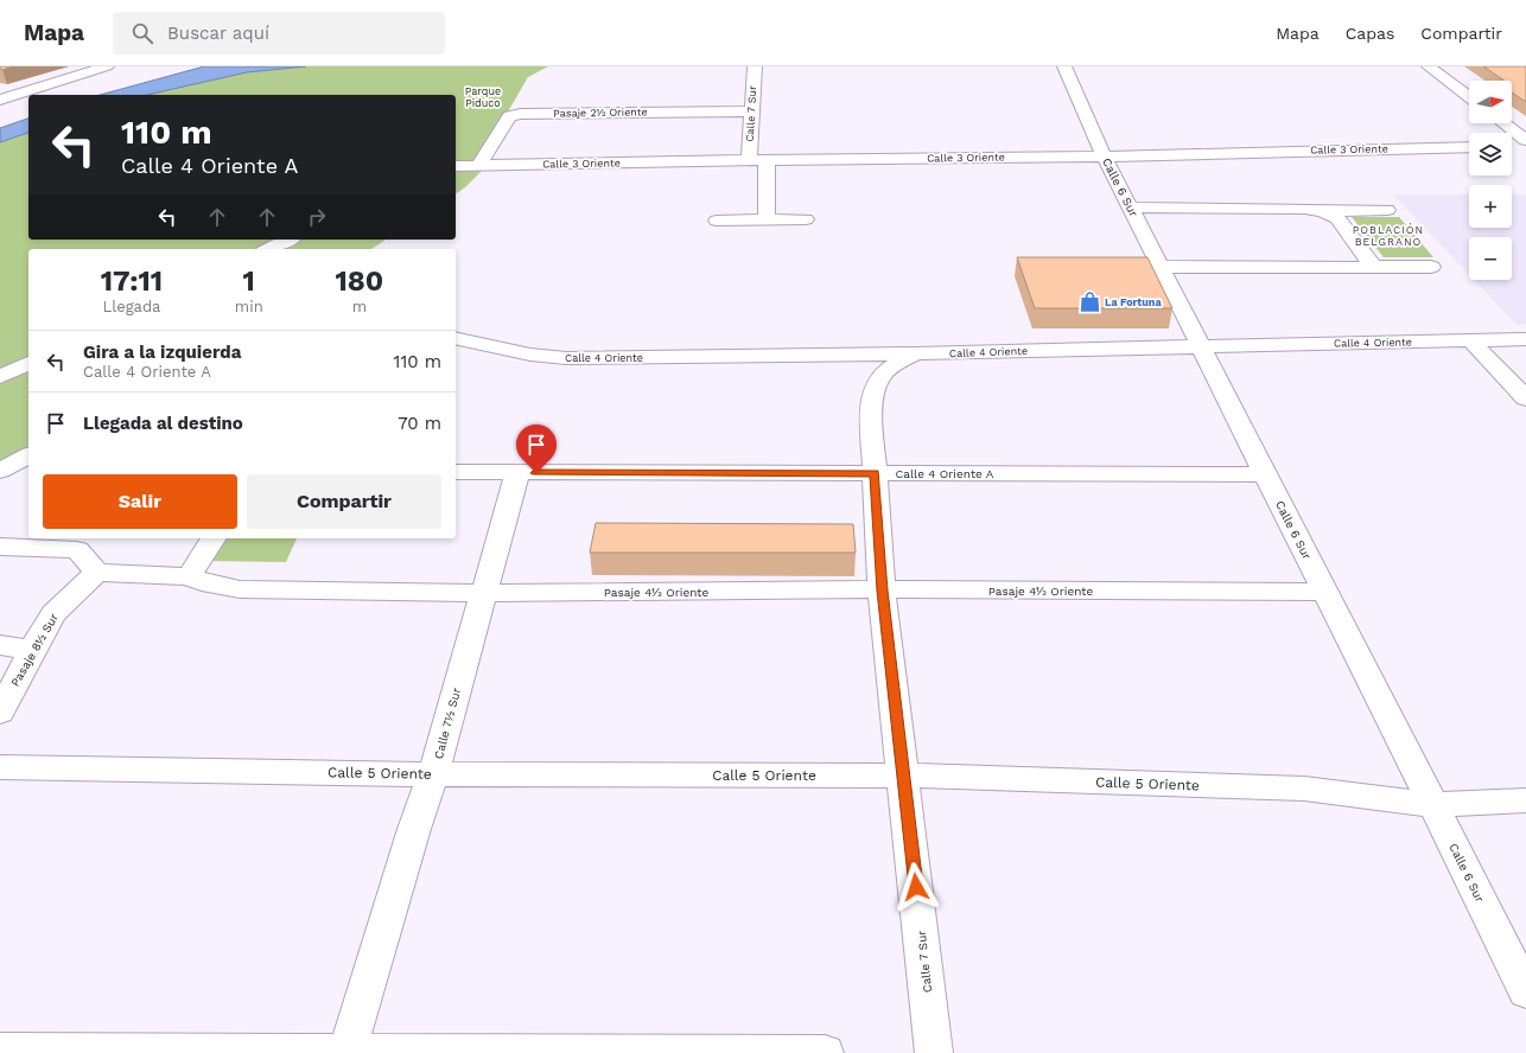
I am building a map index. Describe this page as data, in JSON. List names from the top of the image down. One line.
{"streets":{"street":["Pasaje 2½ Oriente","Calle 7 Sur","Calle 3 Oriente","Calle 6 Sur","Calle 4 Oriente","Calle 4 Oriente A","Pasaje 4½ Oriente","Pasaje 8½ Sur","Calle 7½ Sur","Calle 5 Oriente"]},"crossings":[["Pasaje 2½ Oriente","Calle 7 Sur"],["Pasaje 2½ Oriente","Calle 3 Oriente"],["Calle 7 Sur","Calle 3 Oriente"],["Calle 7 Sur","Calle 4 Oriente"],["Calle 7 Sur","Calle 4 Oriente A"],["Calle 7 Sur","Pasaje 4½ Oriente"],["Calle 7 Sur","Calle 5 Oriente"],["Calle 3 Oriente","Calle 6 Sur"],["Calle 6 Sur","Calle 4 Oriente"],["Calle 6 Sur","Calle 4 Oriente A"],["Calle 6 Sur","Pasaje 4½ Oriente"],["Calle 6 Sur","Calle 5 Oriente"],["Calle 4 Oriente A","Calle 7½ Sur"],["Pasaje 4½ Oriente","Pasaje 8½ Sur"],["Pasaje 4½ Oriente","Calle 7½ Sur"],["Calle 7½ Sur","Calle 5 Oriente"]],"districts":["POBLACIÓN BELGRANO"],"parks":["Parque Piduco"],"places":{"shop":["La Fortuna"]},"north":"right","page":{"header":"Mapa","search":"Buscar aquí","nav":["Mapa","Capas","Compartir"],"map_buttons":["+","−"],"turn":["110 m","Calle 4 Oriente A"],"eta":["17:11","Llegada","1","min","180","m"],"list":[{"name":"Gira a la izquierda","note":"Calle 4 Oriente A","value":"110 m"},{"name":"Llegada al destino","value":"70 m"}],"buttons":["Salir","Compartir"]}}
